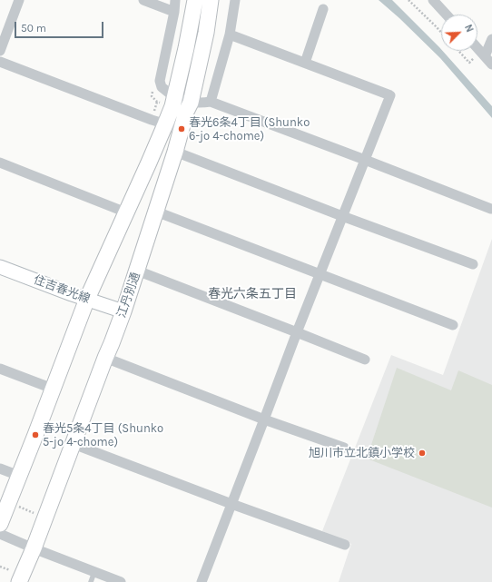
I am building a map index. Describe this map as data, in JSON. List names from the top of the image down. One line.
{"streets":{"main road":["江丹別通"],"street":["住吉春光線"]},"crossings":[["住吉春光線","江丹別通"]],"districts":["春光六条五丁目"],"places":["春光6条4丁目 (Shunko 6-jo 4-chome)","春光5条4丁目 (Shunko 5-jo 4-chome)","旭川市立北鎮小学校"],"scale_bar":"50 m","north":"top right"}
